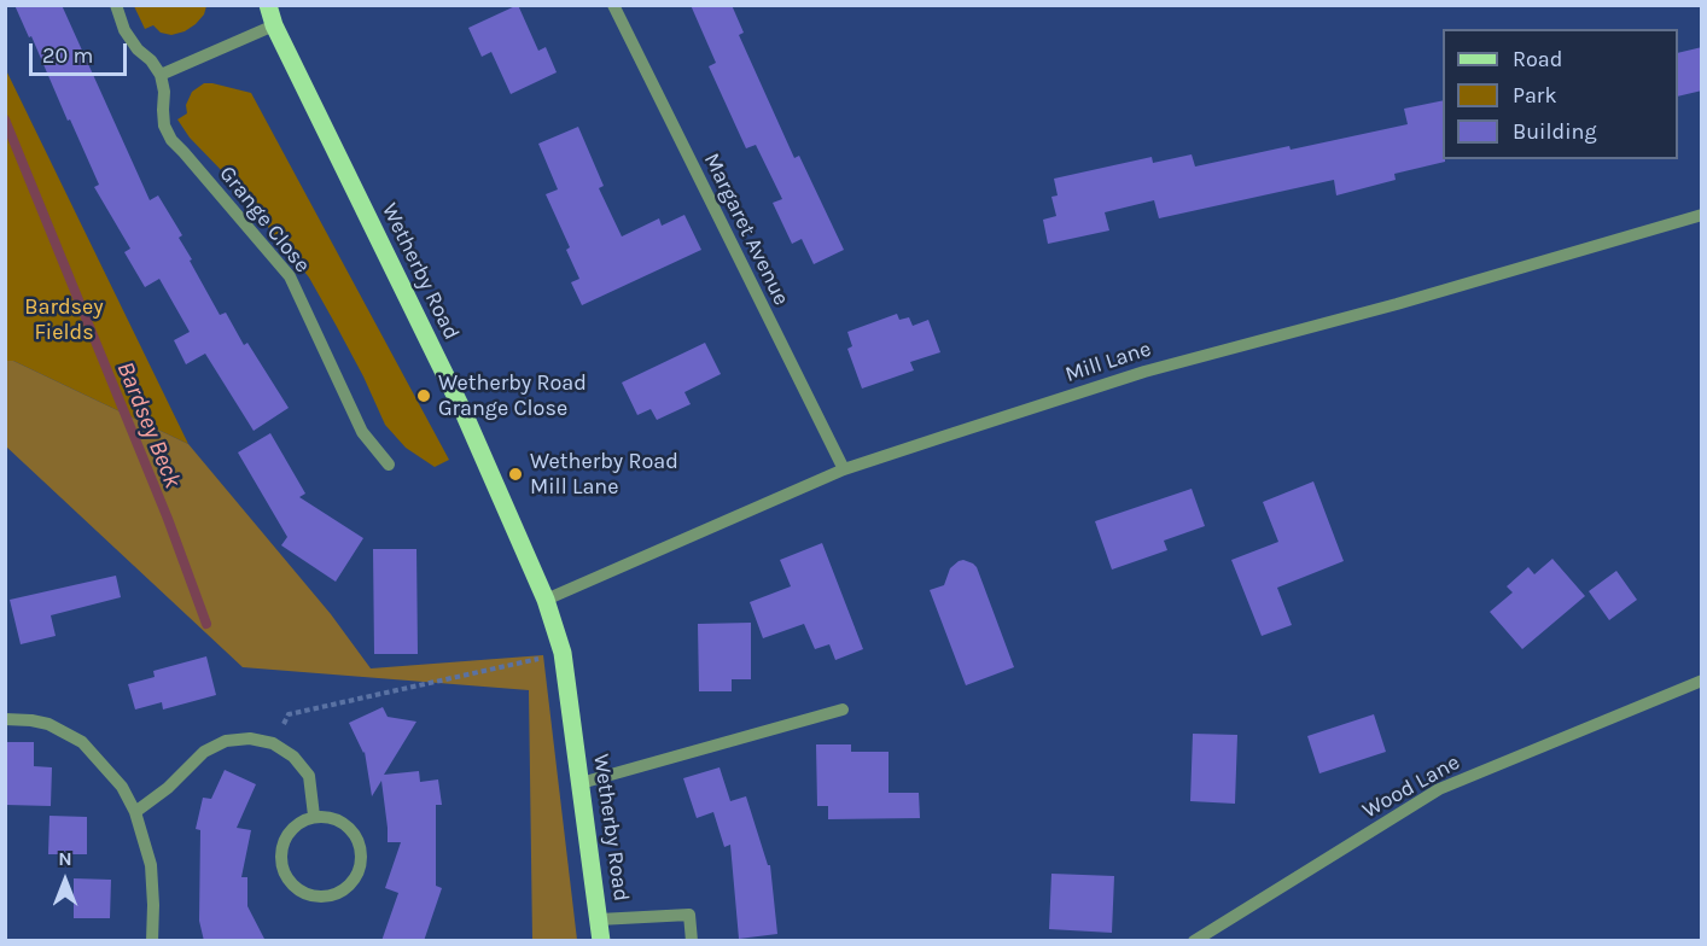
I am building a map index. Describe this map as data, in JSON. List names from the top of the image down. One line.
{"streets":{"main road":["Wetherby Road"],"street":["Grange Close","Margaret Avenue","Mill Lane","Wood Lane"]},"crossings":[["Margaret Avenue","Mill Lane"],["Wetherby Road","Mill Lane"]],"water":["Bardsey Beck"],"parks":["Bardsey Fields"],"places":["Wetherby Road Grange Close","Wetherby Road Mill Lane"],"legend":["Road","Park","Building"],"scale_bar":"20 m","north":"top"}
